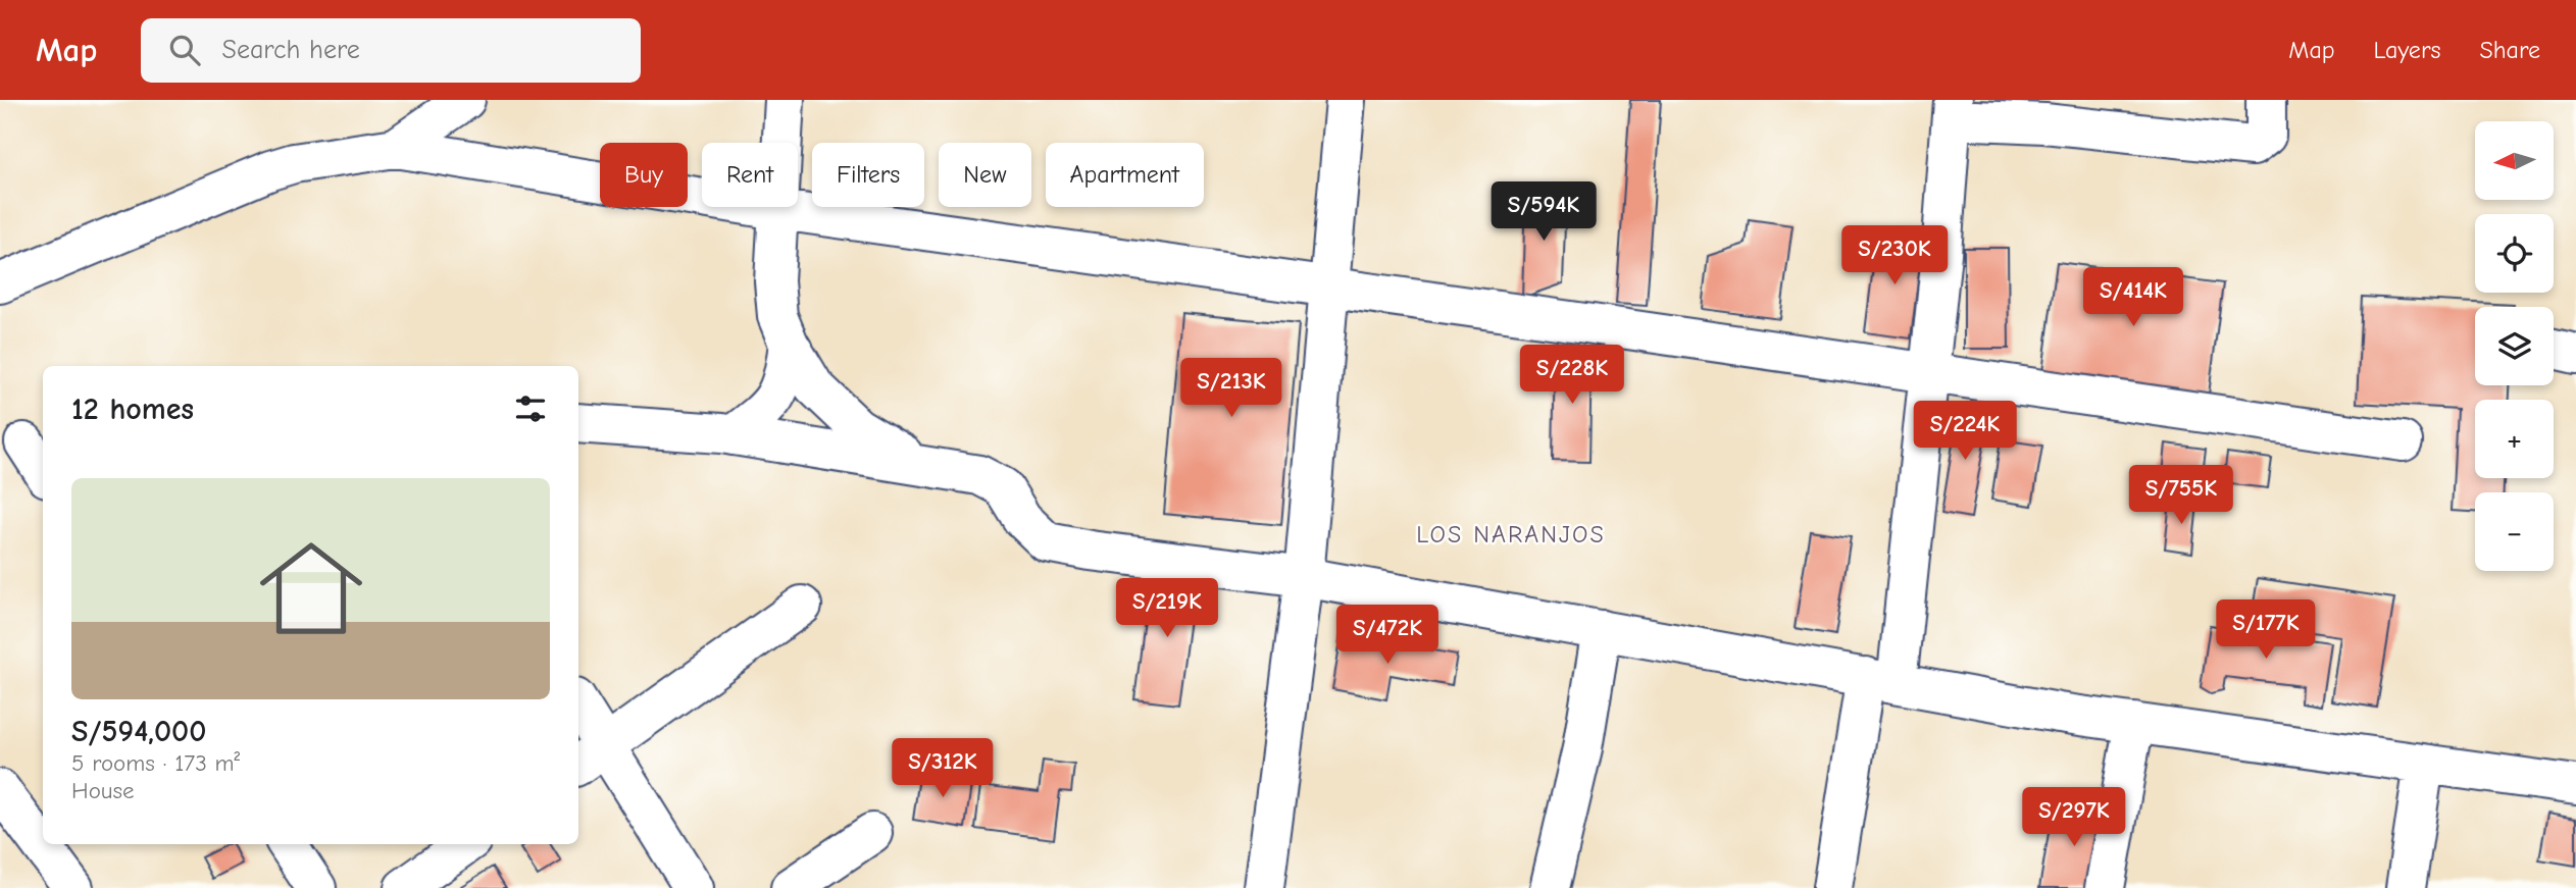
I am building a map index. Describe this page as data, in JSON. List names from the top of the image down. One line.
{"districts":["LOS NARANJOS"],"north":"left","page":{"header":"Map","search":"Search here","nav":["Map","Layers","Share"],"map_buttons":["+","−"],"chip":["Buy","Rent","Filters","New","Apartment"],"price":["S/594K","S/230K","S/414K","S/228K","S/213K","S/224K","S/755K","S/219K","S/177K","S/472K","S/312K","S/297K"],"heading":"12 homes","list":[{"name":"S/594,000","note":"5 rooms · 173 m² · House"}]}}
